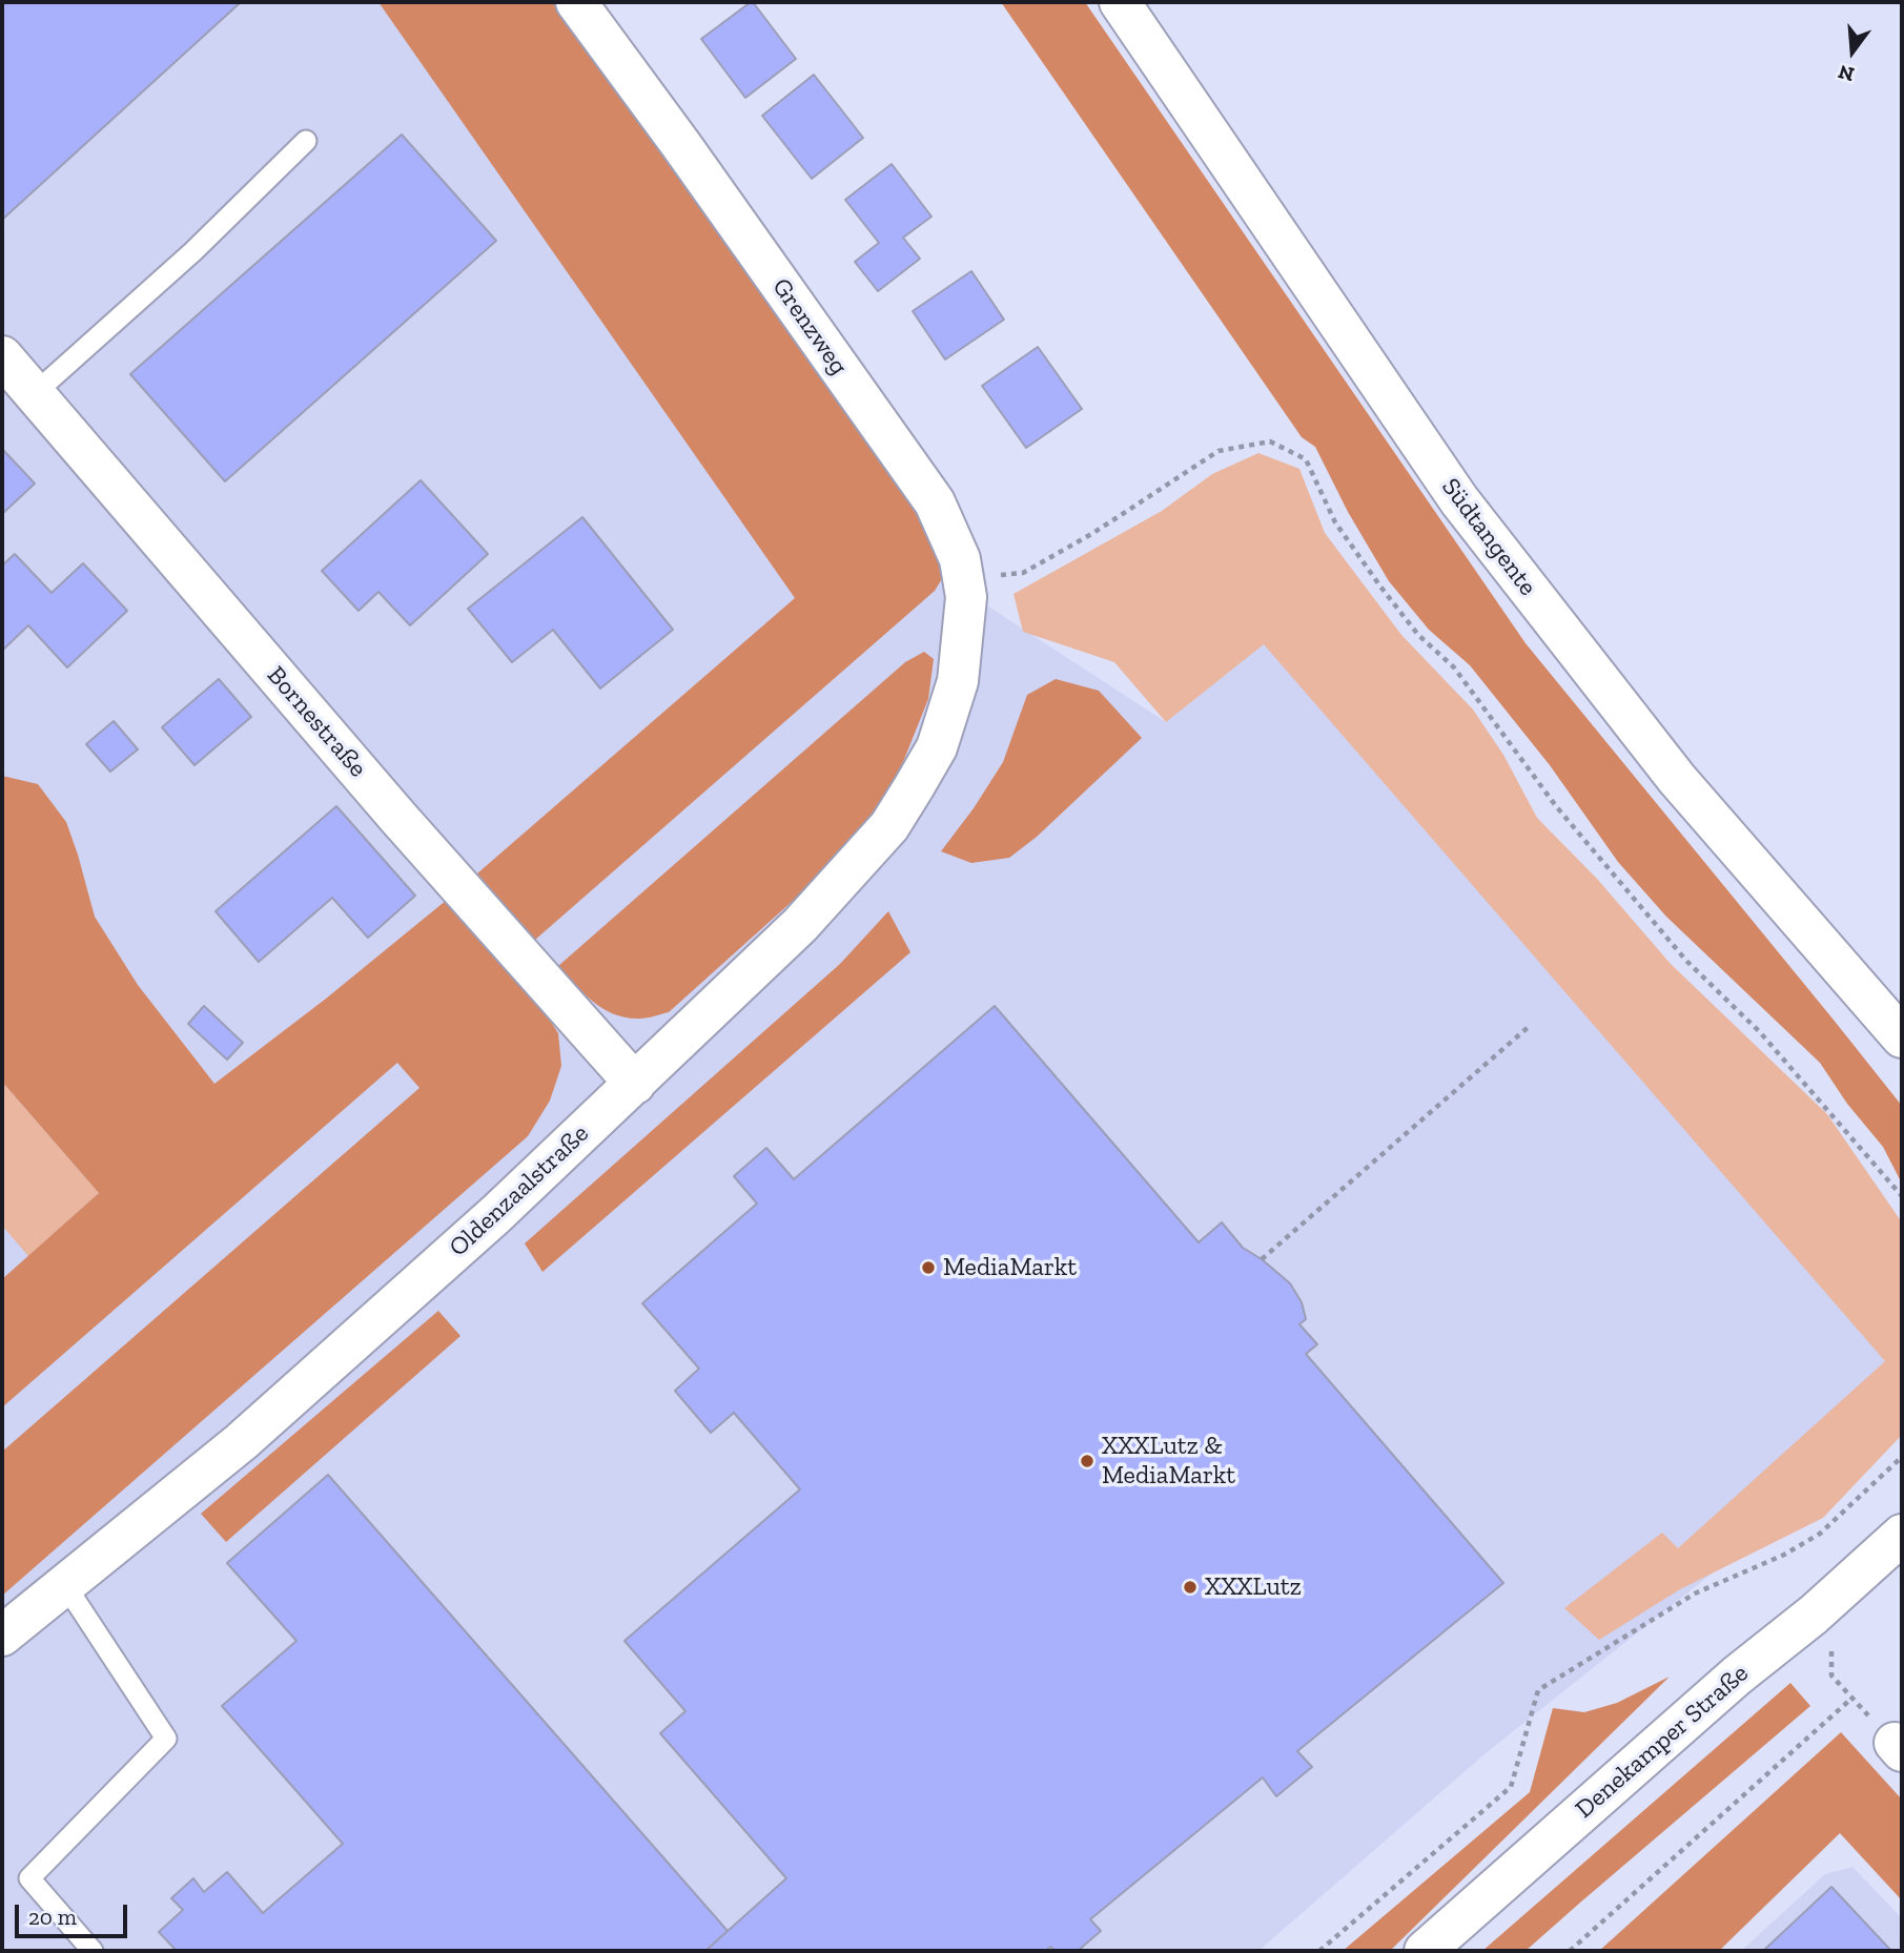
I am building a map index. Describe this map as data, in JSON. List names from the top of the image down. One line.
{"streets":{"street":["Grenzweg","Südtangente","Bornestraße","Oldenzaalstraße","Denekamper Straße"]},"crossings":[["Grenzweg","Oldenzaalstraße"],["Bornestraße","Oldenzaalstraße"]],"places":["MediaMarkt","XXXLutz & MediaMarkt","XXXLutz"],"scale_bar":"20 m","north":"bottom"}
